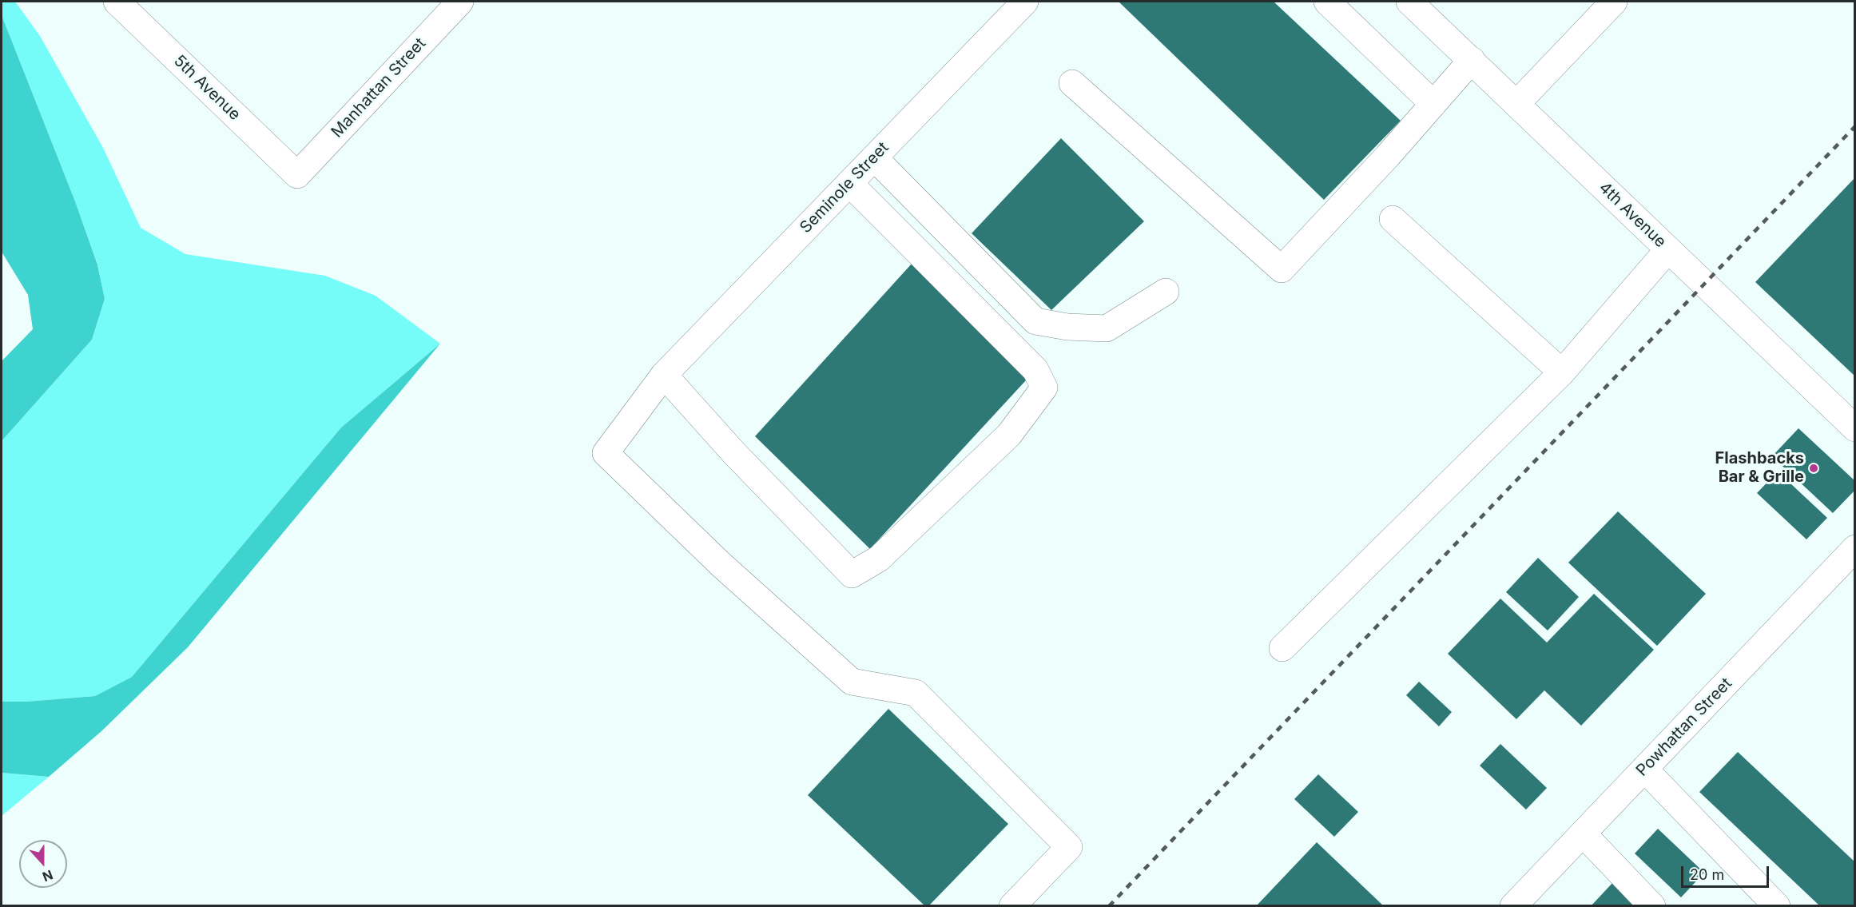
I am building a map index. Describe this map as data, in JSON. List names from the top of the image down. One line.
{"streets":{"street":["5th Avenue","Manhattan Street","Seminole Street","4th Avenue","Powhattan Street"]},"crossings":[["5th Avenue","Manhattan Street"]],"places":["Flashbacks Bar & Grille"],"scale_bar":"20 m","north":"bottom"}
